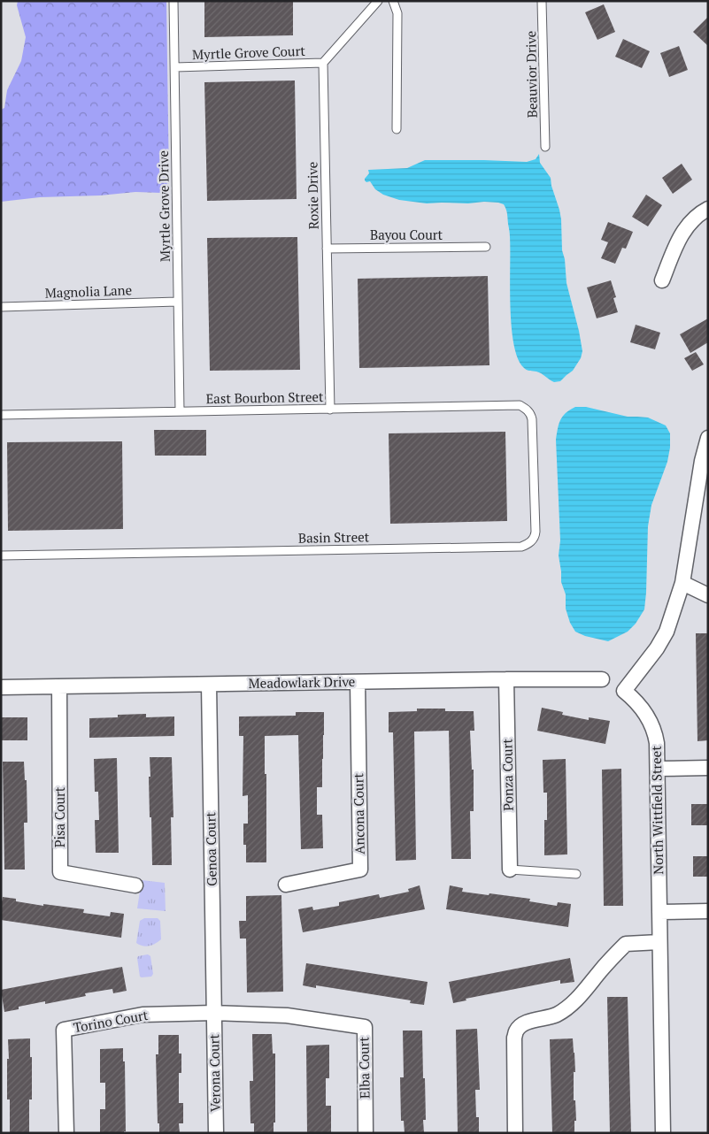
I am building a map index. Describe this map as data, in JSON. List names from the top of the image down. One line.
{"streets":{"street":["Meadowlark Drive","Ponza Court","North Wittfield Street","Ancona Court","Pisa Court","Genoa Court","Torino Court","Elba Court","Verona Court"],"lane":["Myrtle Grove Court","Beauvior Drive","Roxie Drive","Myrtle Grove Drive","Bayou Court","Magnolia Lane","East Bourbon Street","Basin Street"]},"crossings":[["Myrtle Grove Court","Roxie Drive"],["Myrtle Grove Court","Myrtle Grove Drive"],["Roxie Drive","Bayou Court"],["Roxie Drive","East Bourbon Street"],["Myrtle Grove Drive","Magnolia Lane"],["Myrtle Grove Drive","East Bourbon Street"],["East Bourbon Street","Basin Street"],["Meadowlark Drive","Ponza Court"],["Meadowlark Drive","Ancona Court"],["Meadowlark Drive","Pisa Court"],["Meadowlark Drive","Genoa Court"],["Genoa Court","Torino Court"],["Genoa Court","Verona Court"],["Torino Court","Elba Court"],["Torino Court","Verona Court"]]}
